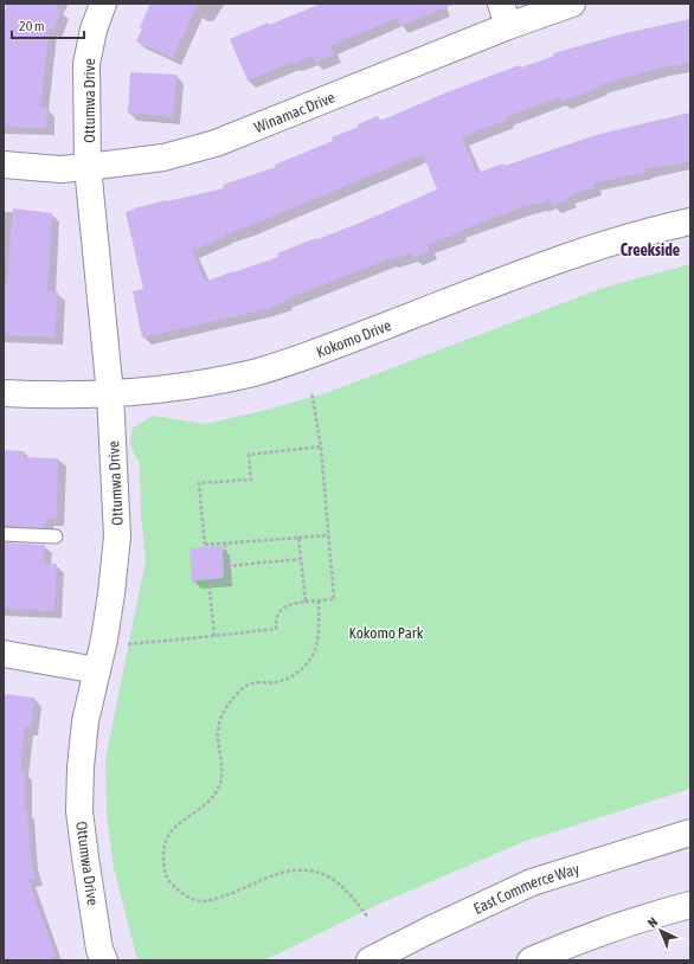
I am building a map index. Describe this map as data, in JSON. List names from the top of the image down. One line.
{"streets":{"street":["Ottumwa Drive","Winamac Drive","Kokomo Drive","East Commerce Way"]},"crossings":[["Ottumwa Drive","Winamac Drive"],["Ottumwa Drive","Kokomo Drive"]],"districts":["Creekside"],"parks":["Kokomo Park"],"scale_bar":"20 m","north":"top left"}
